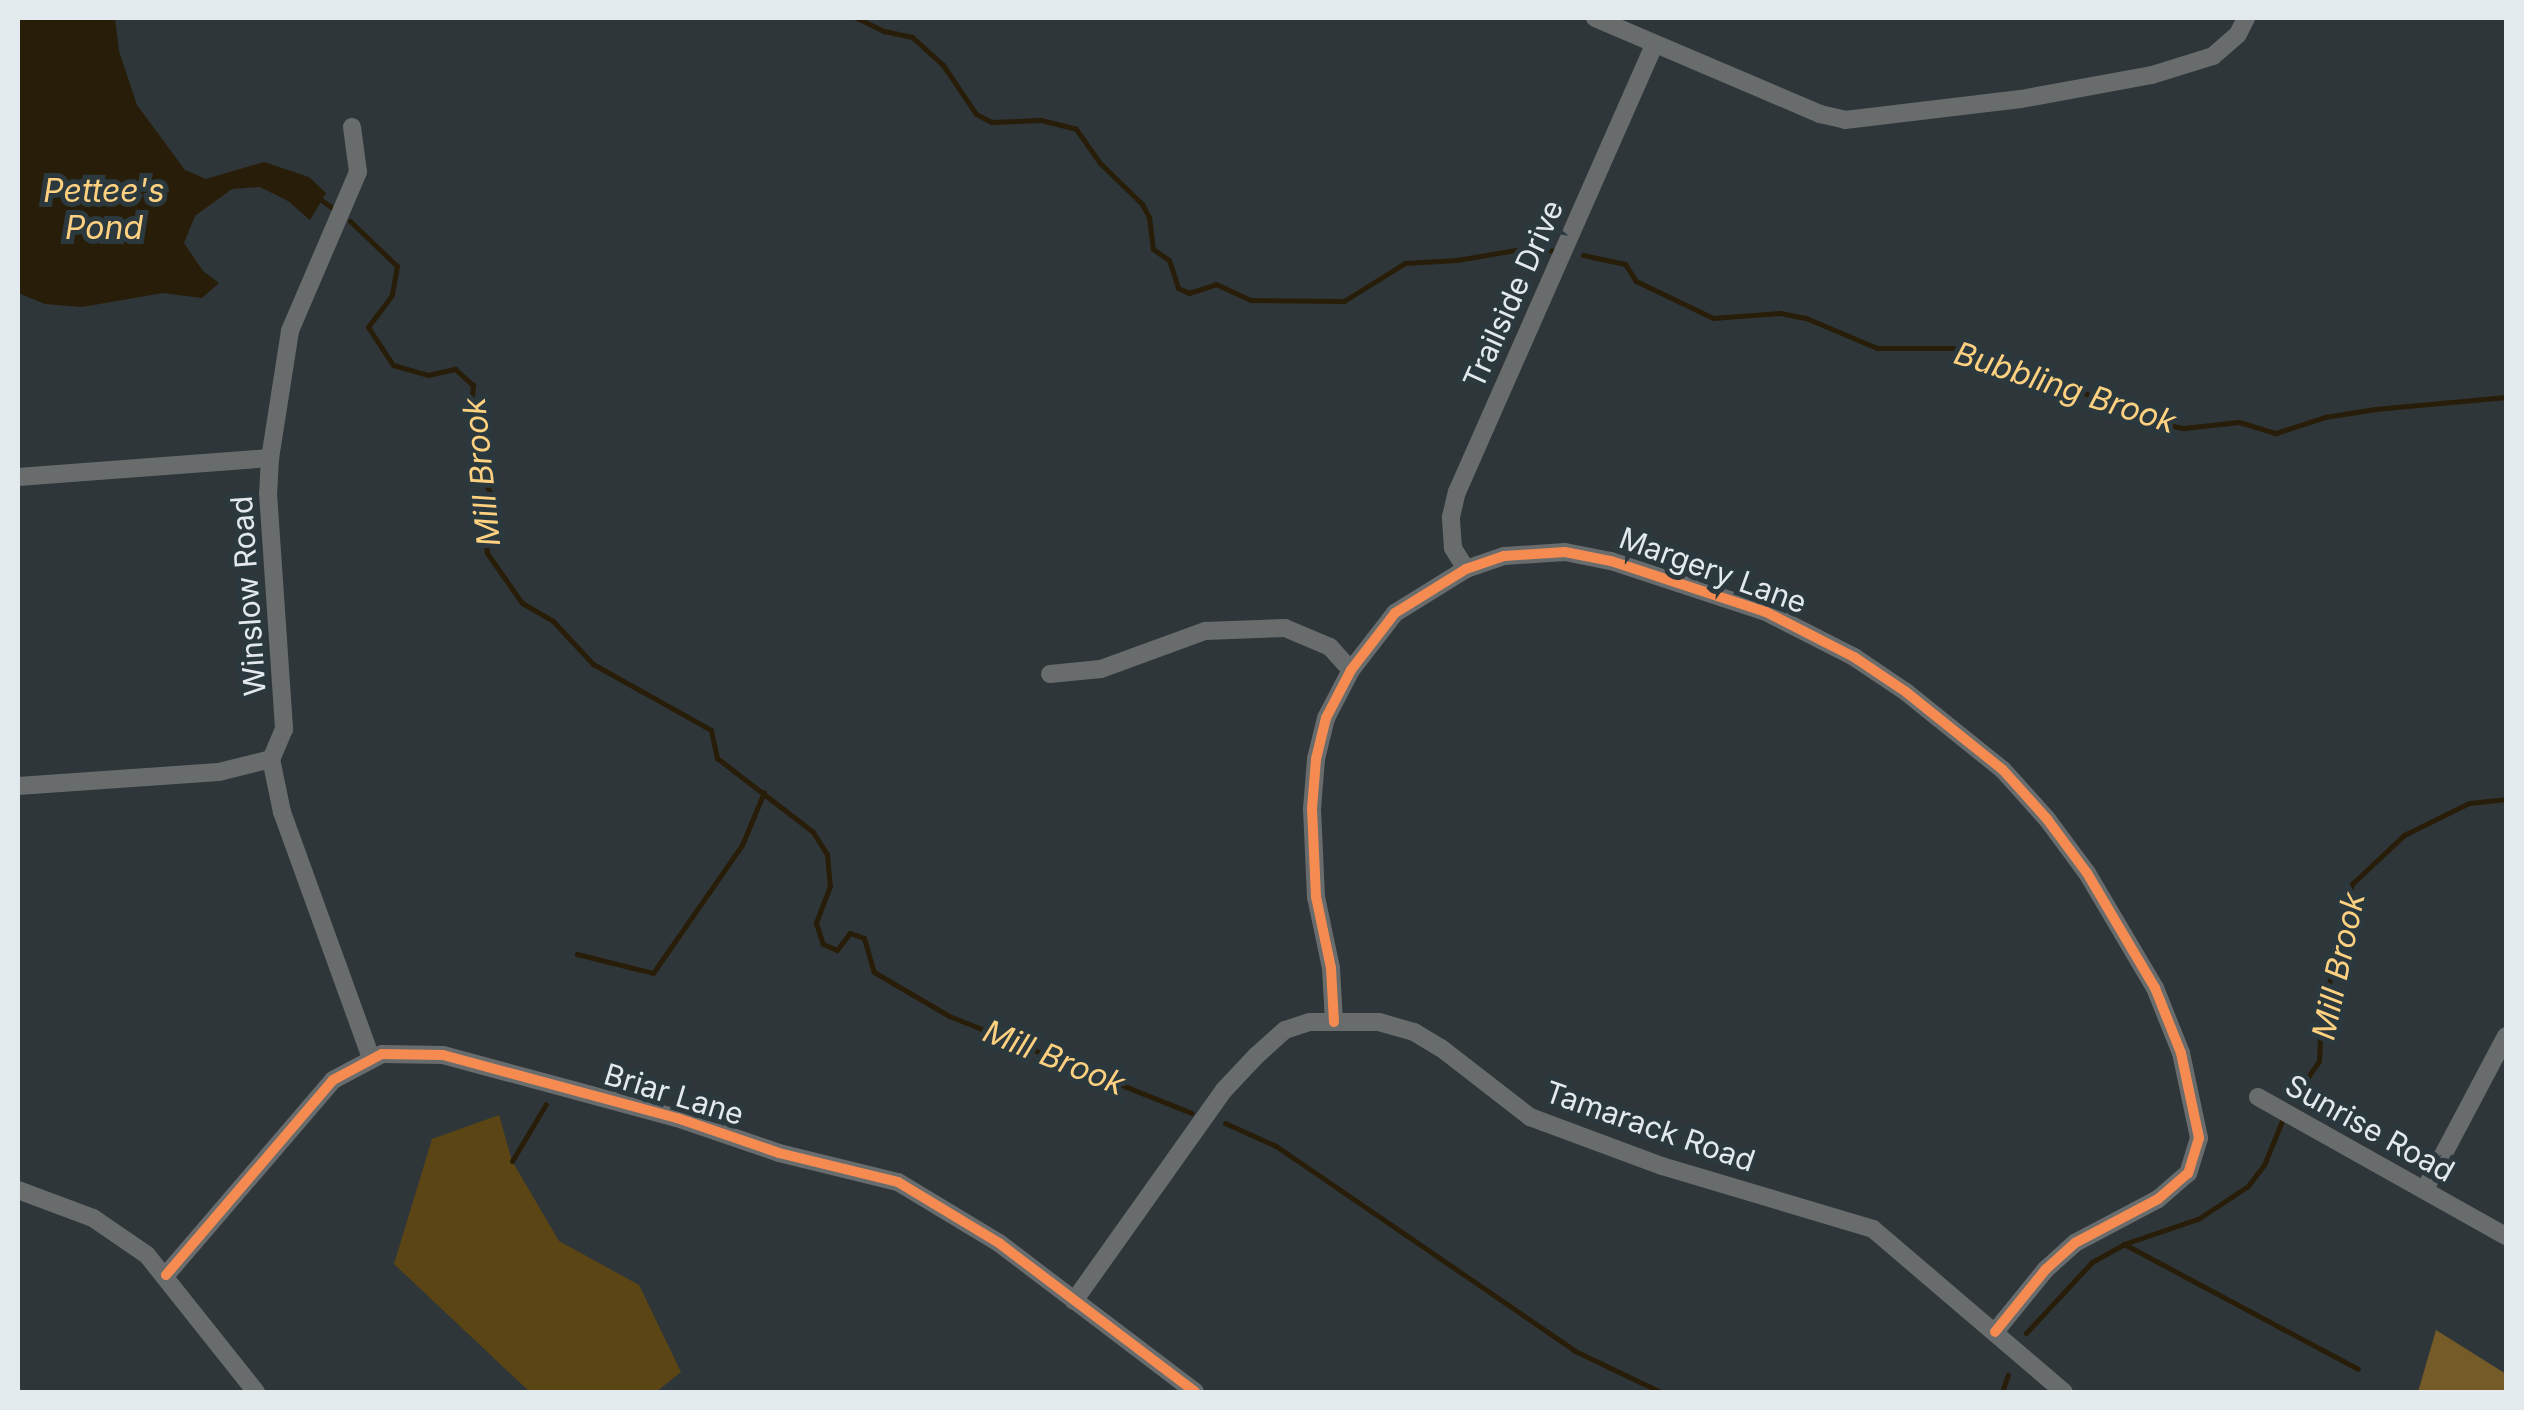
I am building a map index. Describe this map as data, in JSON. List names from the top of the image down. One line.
{"streets":{"street":["Trailside Drive","Margery Lane","Winslow Road","Briar Lane","Tamarack Road","Sunrise Road"]},"crossings":[["Trailside Drive","Margery Lane"],["Margery Lane","Tamarack Road"],["Winslow Road","Briar Lane"],["Briar Lane","Tamarack Road"]],"water":["Pettee's Pond","Bubbling Brook","Mill Brook"]}
